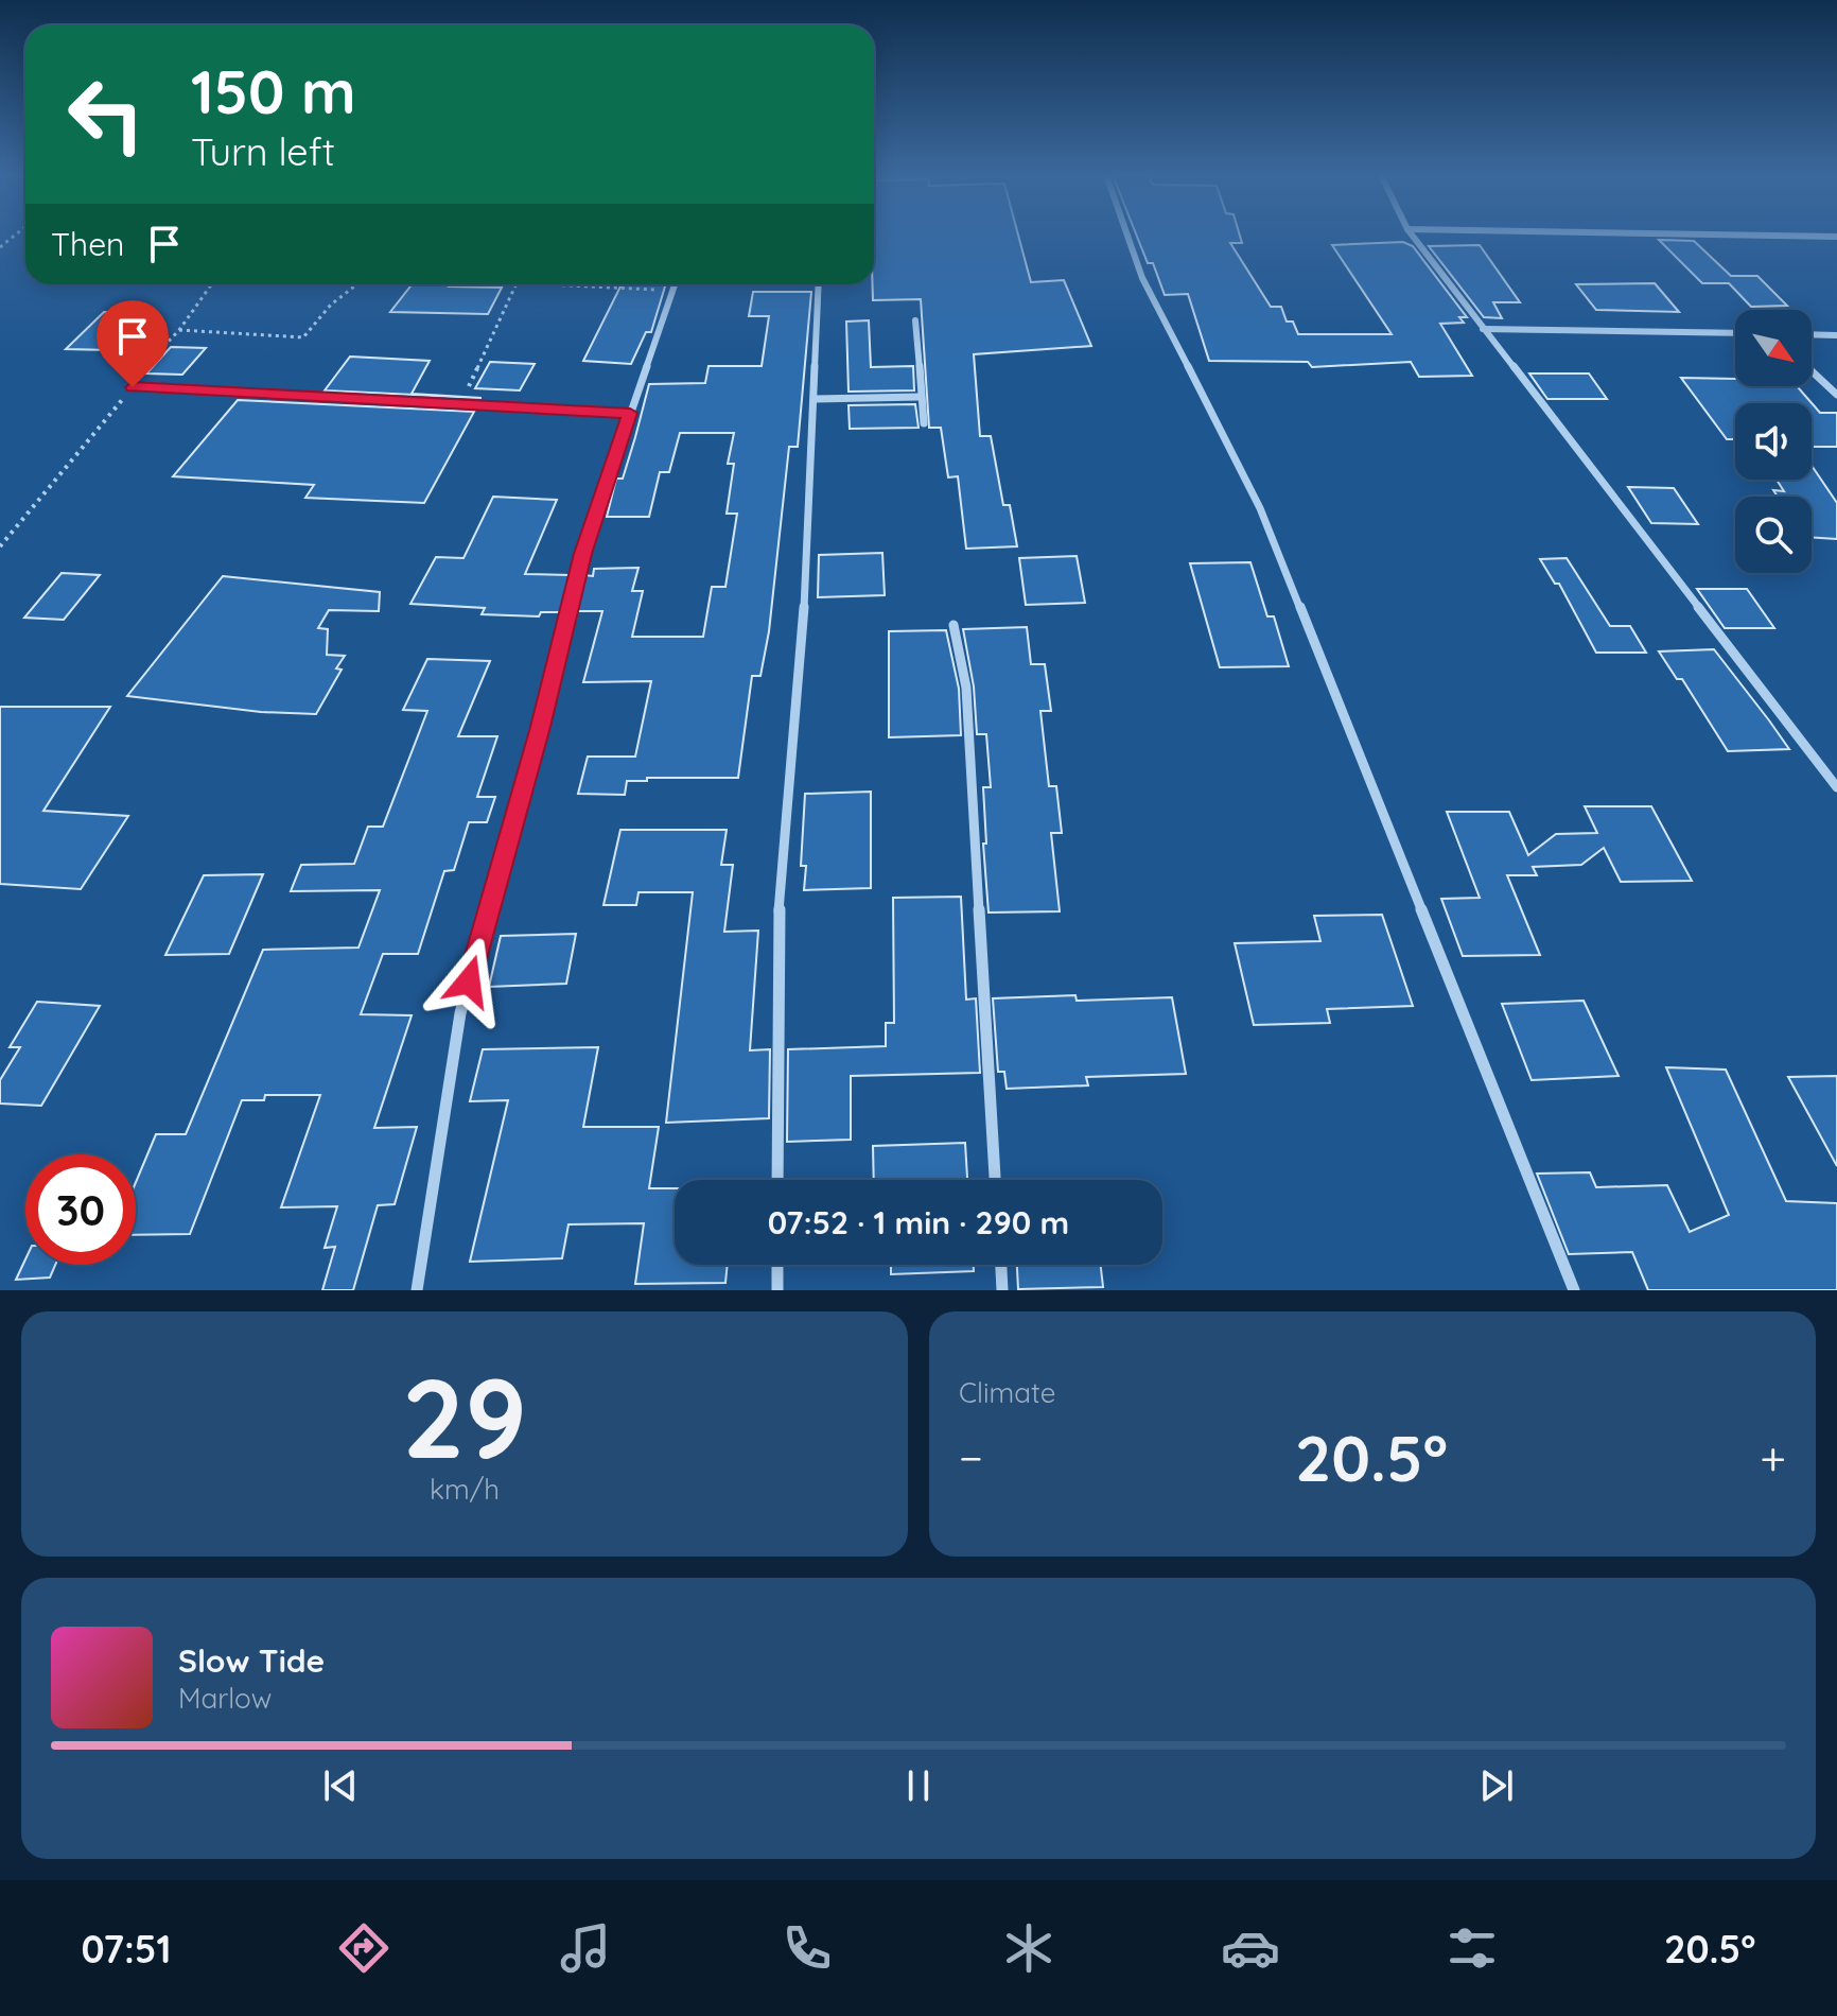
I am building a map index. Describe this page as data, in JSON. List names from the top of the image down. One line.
{"north":"bottom right","page":{"turn":["150 m","Turn left"],"then":"Then","limit":"30","trip":"07:52 · 1 min · 290 m","tile":[["29","km/h"],"Climate"],"heat":["−","20.5°","+"],"song":["Slow Tide","Marlow"],"tabs":["07:51","20.5°"]}}
